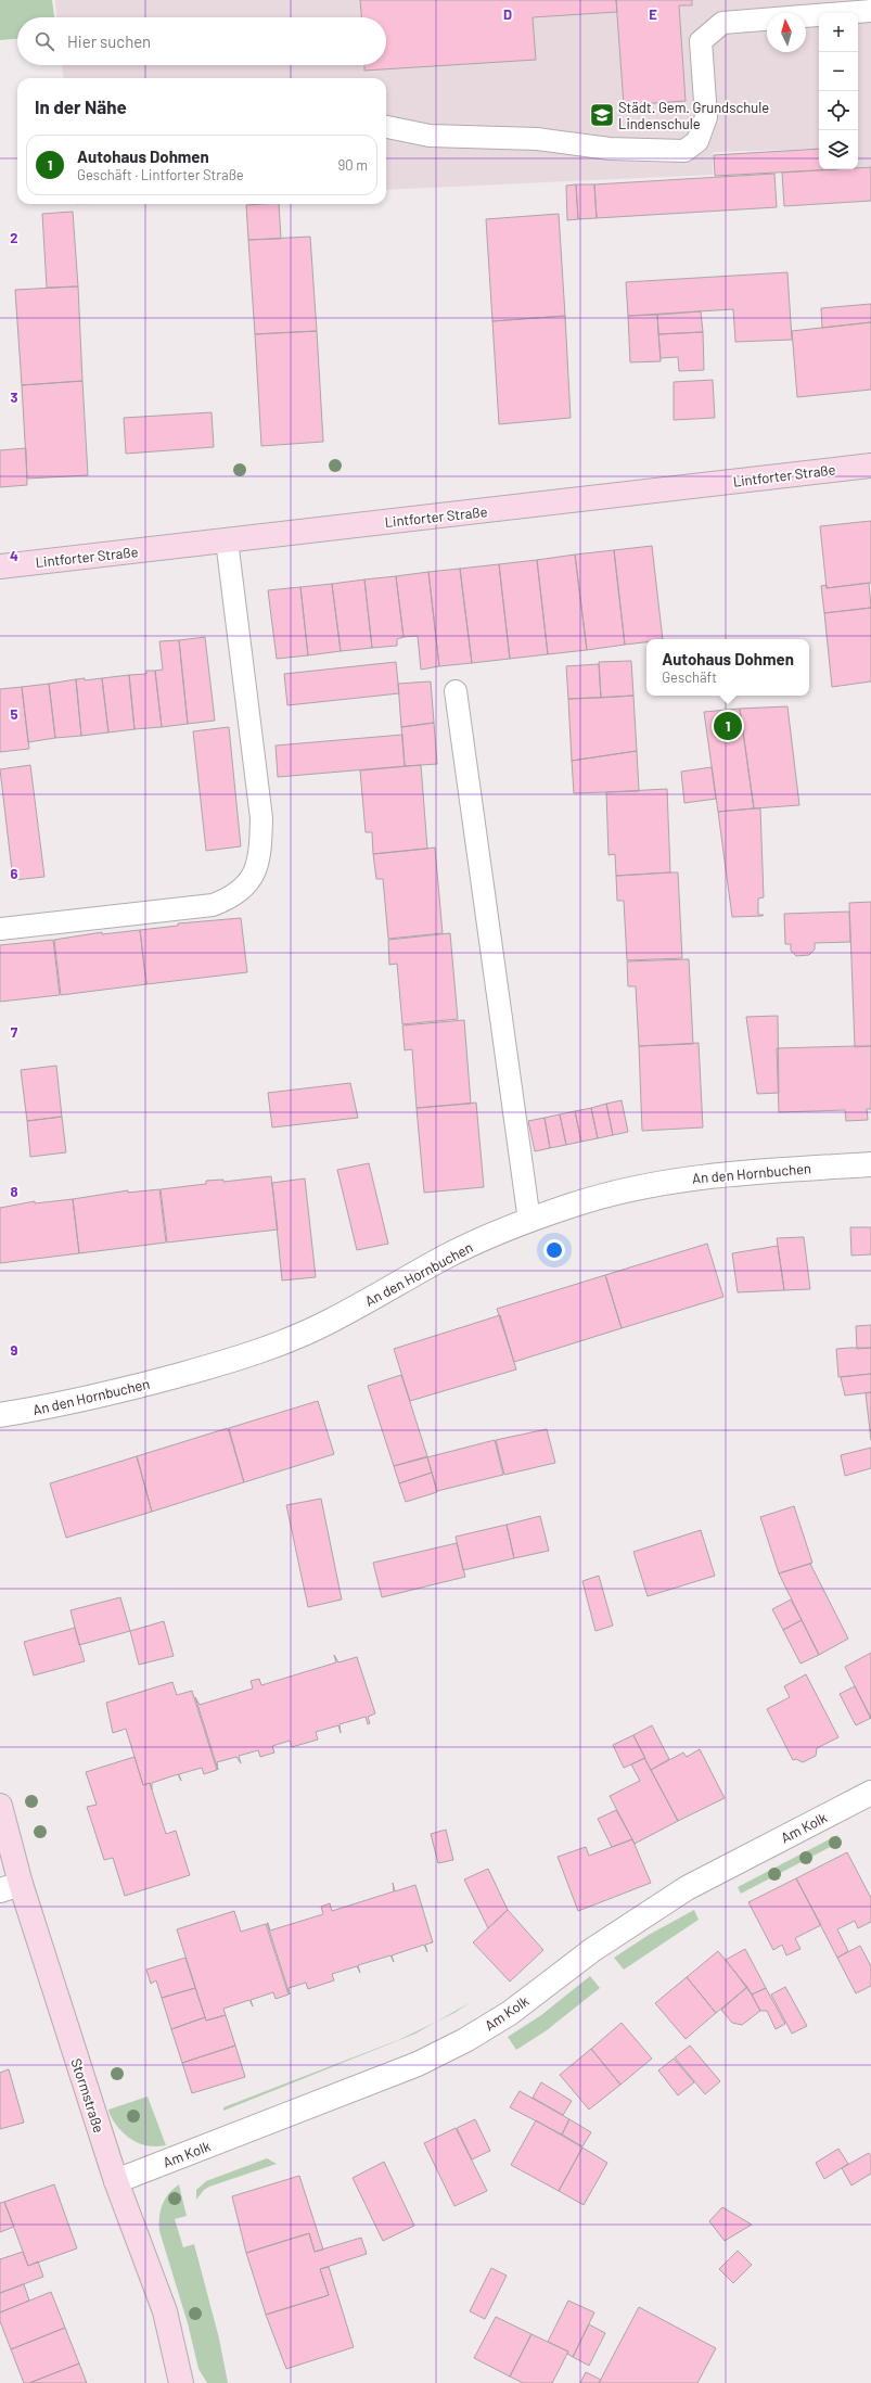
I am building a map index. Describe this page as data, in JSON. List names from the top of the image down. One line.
{"streets":{"street":["Lintforter Straße","An den Hornbuchen","Am Kolk","Stormstraße"]},"crossings":[["Am Kolk","Stormstraße"]],"places":{"school or university":["Städt. Gem. Grundschule Lindenschule"]},"north":"top","page":{"map_buttons":["+","−"],"search":"Hier suchen","heading":"In der Nähe","list":[{"mark":"1","name":"Autohaus Dohmen","note":"Geschäft · Lintforter Straße","value":"90 m"}],"popup":["Autohaus Dohmen","Geschäft"],"pins":"1"},"grid":{"columns":["D","E"],"rows":["2","3","4","5","6","7","8","9"]}}
